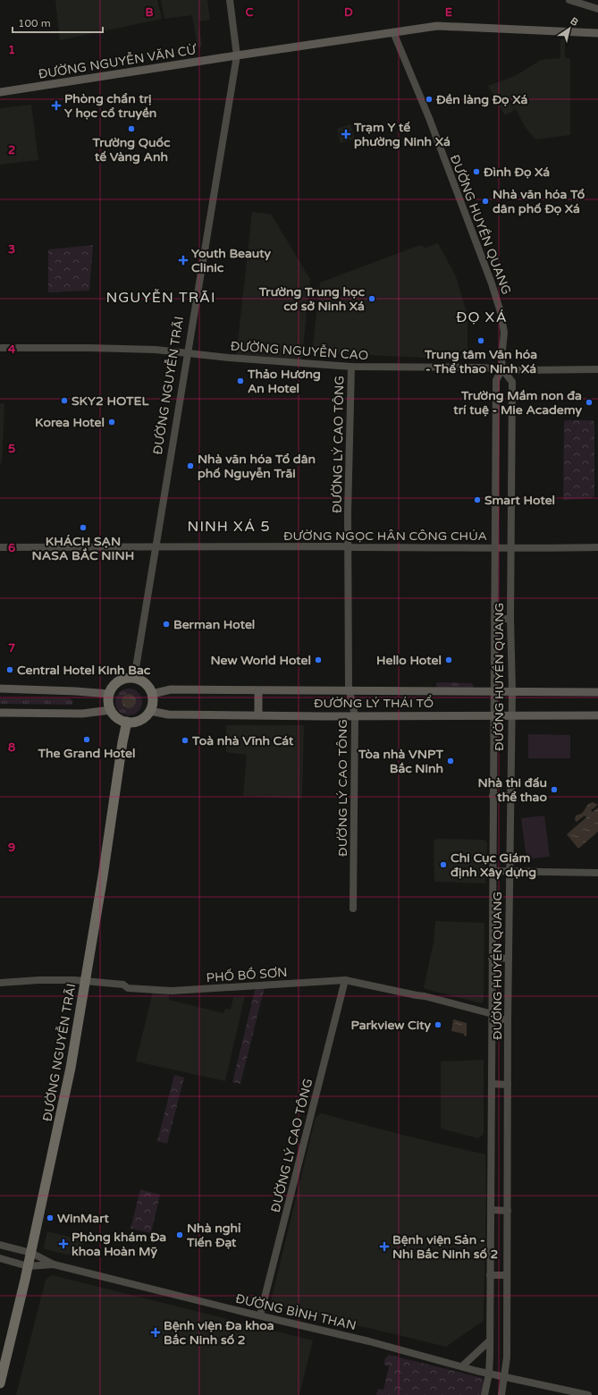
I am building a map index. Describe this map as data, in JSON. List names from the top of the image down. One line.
{"streets":{"highway":["ĐƯỜNG NGUYỄN TRÃI"],"main road":["ĐƯỜNG NGUYỄN VĂN CỪ","ĐƯỜNG LÝ THÁI TỔ"],"street":["ĐƯỜNG HUYỀN QUANG","ĐƯỜNG NGUYỄN CAO","ĐƯỜNG LÝ CAO TÔNG","ĐƯỜNG NGỌC HÂN CÔNG CHÚA","PHỐ BỒ SƠN","ĐƯỜNG BÌNH THAN"]},"crossings":[["ĐƯỜNG NGUYỄN VĂN CỪ","ĐƯỜNG HUYỀN QUANG"],["ĐƯỜNG NGUYỄN VĂN CỪ","ĐƯỜNG NGUYỄN TRÃI"],["ĐƯỜNG HUYỀN QUANG","ĐƯỜNG NGUYỄN CAO"],["ĐƯỜNG HUYỀN QUANG","ĐƯỜNG NGỌC HÂN CÔNG CHÚA"],["ĐƯỜNG HUYỀN QUANG","ĐƯỜNG LÝ THÁI TỔ"],["ĐƯỜNG HUYỀN QUANG","PHỐ BỒ SƠN"],["ĐƯỜNG HUYỀN QUANG","ĐƯỜNG BÌNH THAN"],["ĐƯỜNG NGUYỄN CAO","ĐƯỜNG NGUYỄN TRÃI"],["ĐƯỜNG NGUYỄN CAO","ĐƯỜNG LÝ CAO TÔNG"],["ĐƯỜNG NGUYỄN TRÃI","ĐƯỜNG NGỌC HÂN CÔNG CHÚA"],["ĐƯỜNG NGUYỄN TRÃI","ĐƯỜNG LÝ THÁI TỔ"],["ĐƯỜNG NGUYỄN TRÃI","PHỐ BỒ SƠN"],["ĐƯỜNG NGUYỄN TRÃI","ĐƯỜNG BÌNH THAN"],["ĐƯỜNG LÝ CAO TÔNG","ĐƯỜNG NGỌC HÂN CÔNG CHÚA"],["ĐƯỜNG LÝ CAO TÔNG","ĐƯỜNG LÝ THÁI TỔ"],["ĐƯỜNG LÝ CAO TÔNG","PHỐ BỒ SƠN"],["ĐƯỜNG LÝ CAO TÔNG","ĐƯỜNG BÌNH THAN"]],"districts":["NGUYỄN TRÃI","ĐỌ XÁ","NINH XÁ 5"],"places":{"other":["Đền làng Đọ Xá","Trường Quốc tế Vàng Anh","Đình Đọ Xá","Nhà văn hóa Tổ dân phố Đọ Xá","Trường Trung học cơ sở Ninh Xá","Trung tâm Văn hóa - Thể thao Ninh Xá","Thảo Hương An Hotel","SKY2 HOTEL","Trường Mầm non đa trí tuệ - Mie Academy","Korea Hotel","Nhà văn hóa Tổ dân phố Nguyễn Trãi","Smart Hotel","KHÁCH SẠN NASA BẮC NINH","Berman Hotel","New World Hotel","Hello Hotel","Central Hotel Kinh Bac","The Grand Hotel","Toà nhà Vĩnh Cát","Tòa nhà VNPT Bắc Ninh","Nhà thi đấu thể thao","Chi Cục Giám định Xây dựng","Parkview City","WinMart","Nhà nghỉ Tiến Đạt"],"health":["Phòng chẩn trị Y học cổ truyền","Trạm Y tế phường Ninh Xá","Youth Beauty Clinic","Phòng khám Đa khoa Hoàn Mỹ","Bệnh viện Sản - Nhi Bắc Ninh số 2","Bệnh viện Đa khoa Bắc Ninh số 2"]},"scale_bar":"100 m","north":"top right","grid":{"columns":["B","C","D","E"],"rows":["1","2","3","4","5","6","7","8","9"]}}
